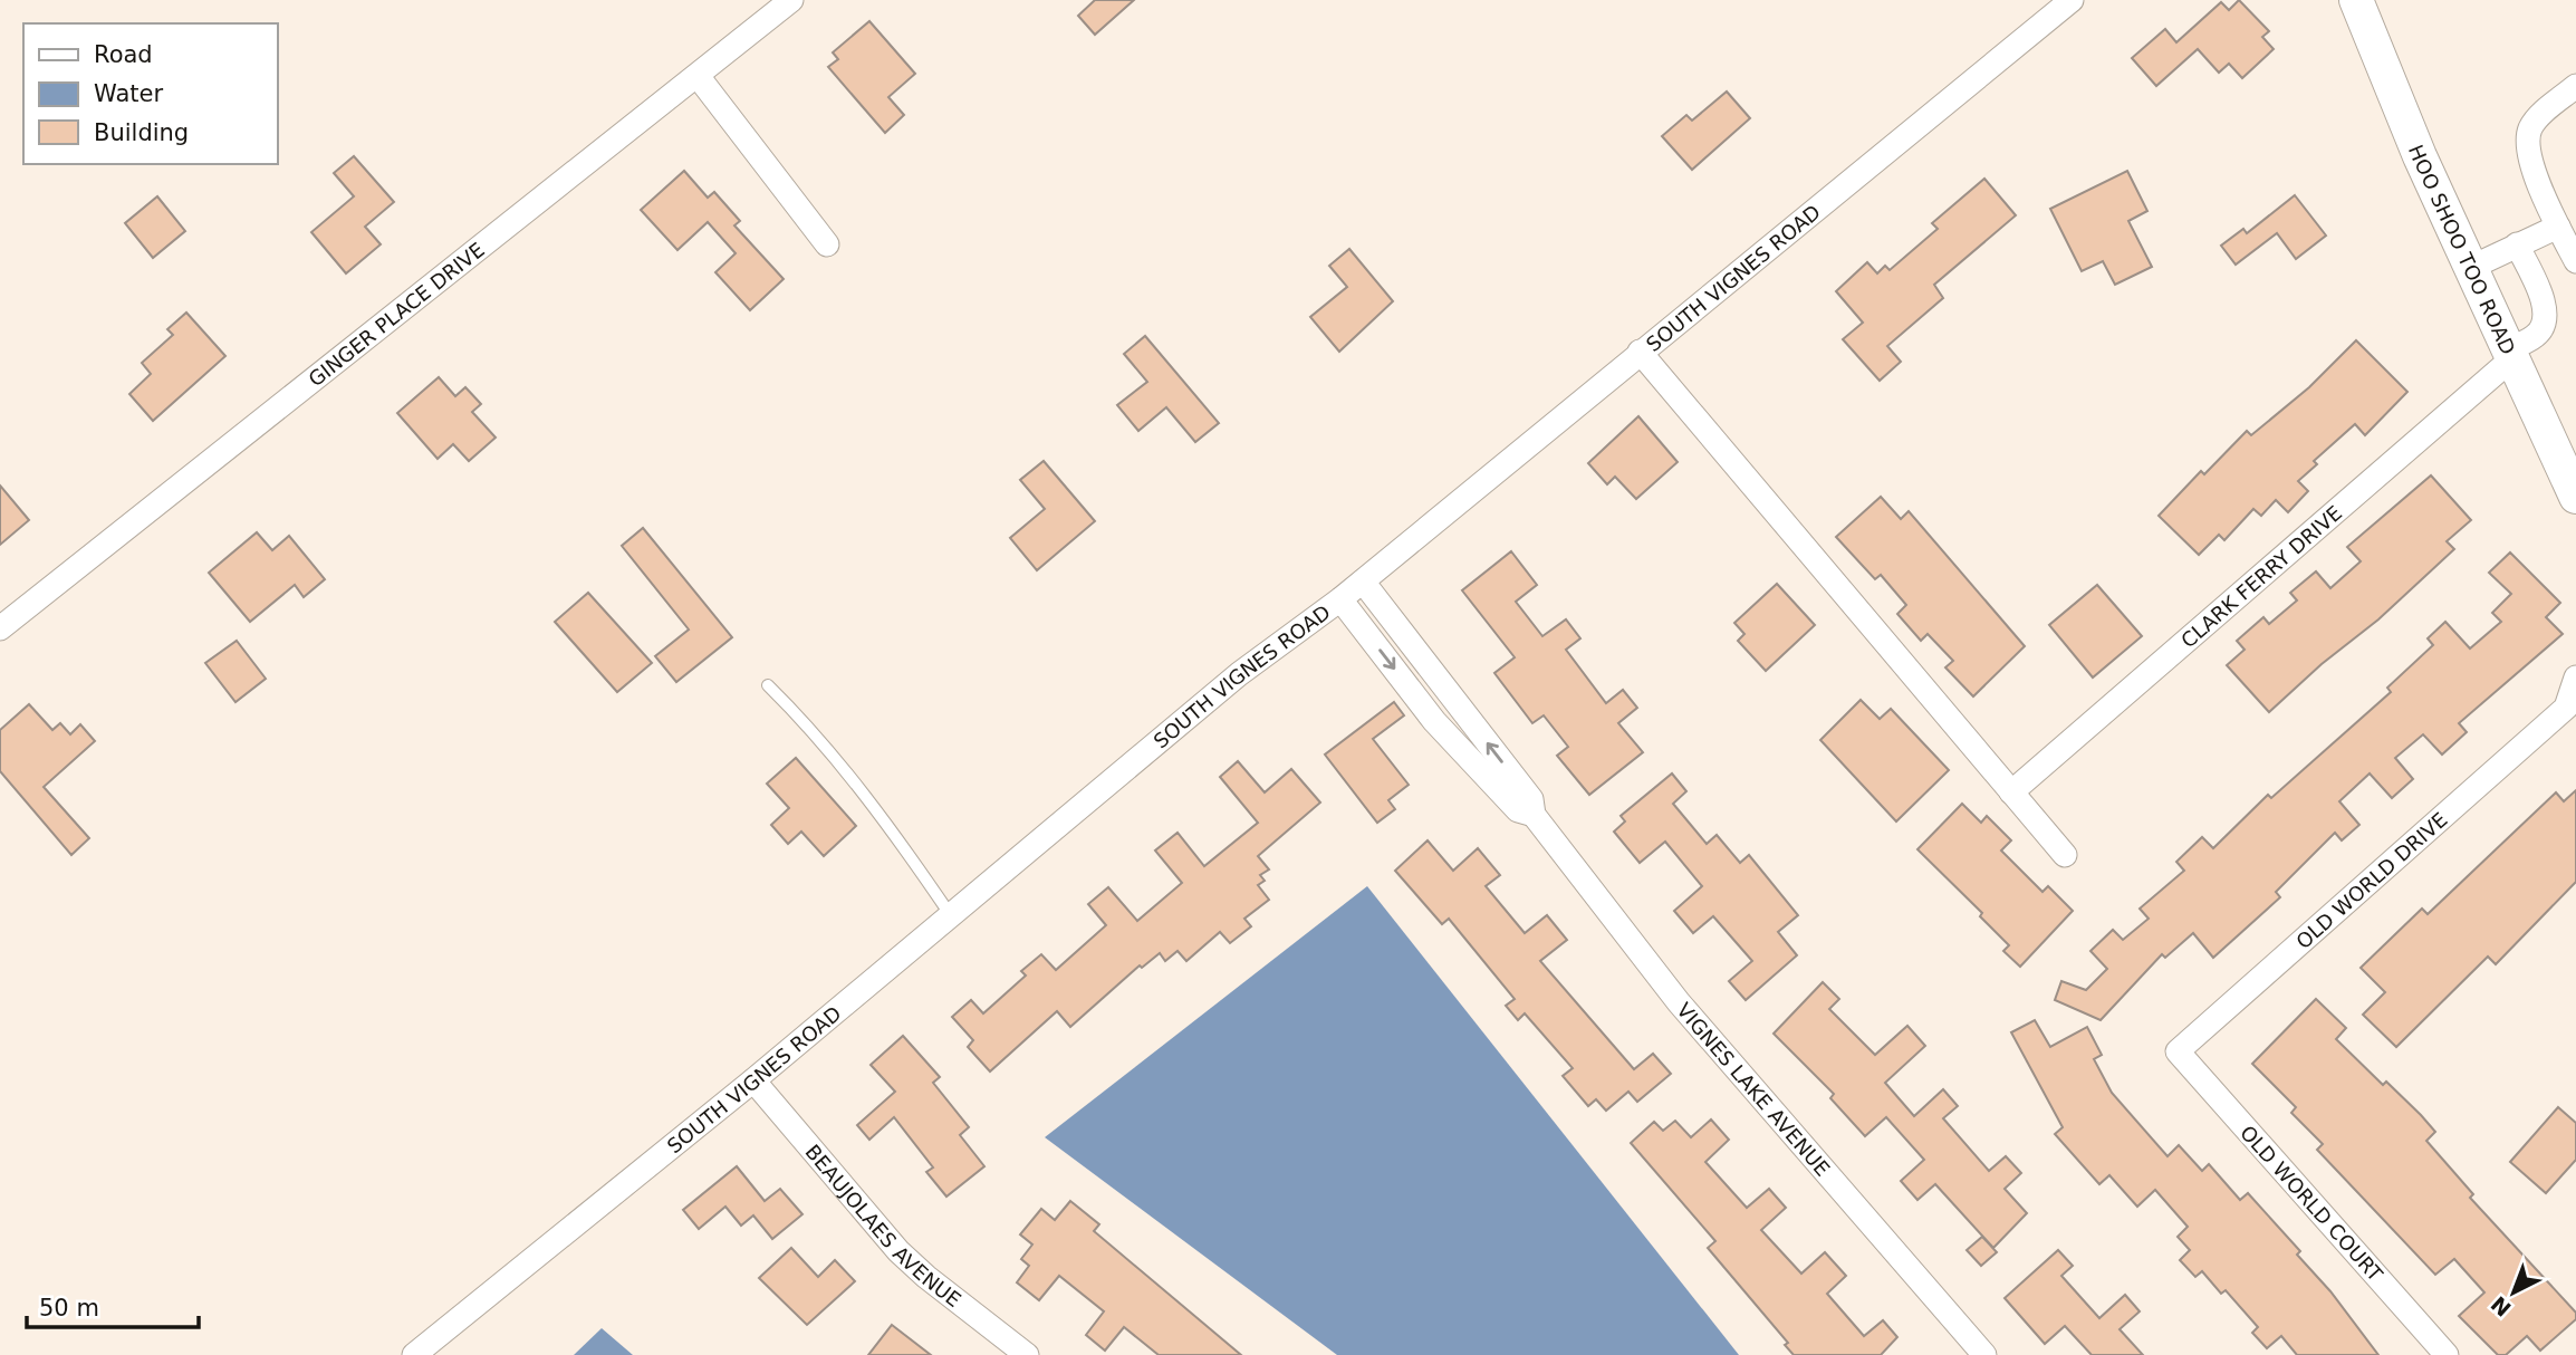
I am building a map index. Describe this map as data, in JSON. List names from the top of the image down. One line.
{"streets":{"street":["HOO SHOO TOO ROAD","SOUTH VIGNES ROAD","GINGER PLACE DRIVE","CLARK FERRY DRIVE","OLD WORLD DRIVE","VIGNES LAKE AVENUE","OLD WORLD COURT","BEAUJOLAES AVENUE"]},"crossings":[["HOO SHOO TOO ROAD","CLARK FERRY DRIVE"],["SOUTH VIGNES ROAD","VIGNES LAKE AVENUE"],["SOUTH VIGNES ROAD","BEAUJOLAES AVENUE"],["OLD WORLD DRIVE","OLD WORLD COURT"]],"legend":["Road","Water","Building"],"scale_bar":"50 m","north":"bottom left"}
